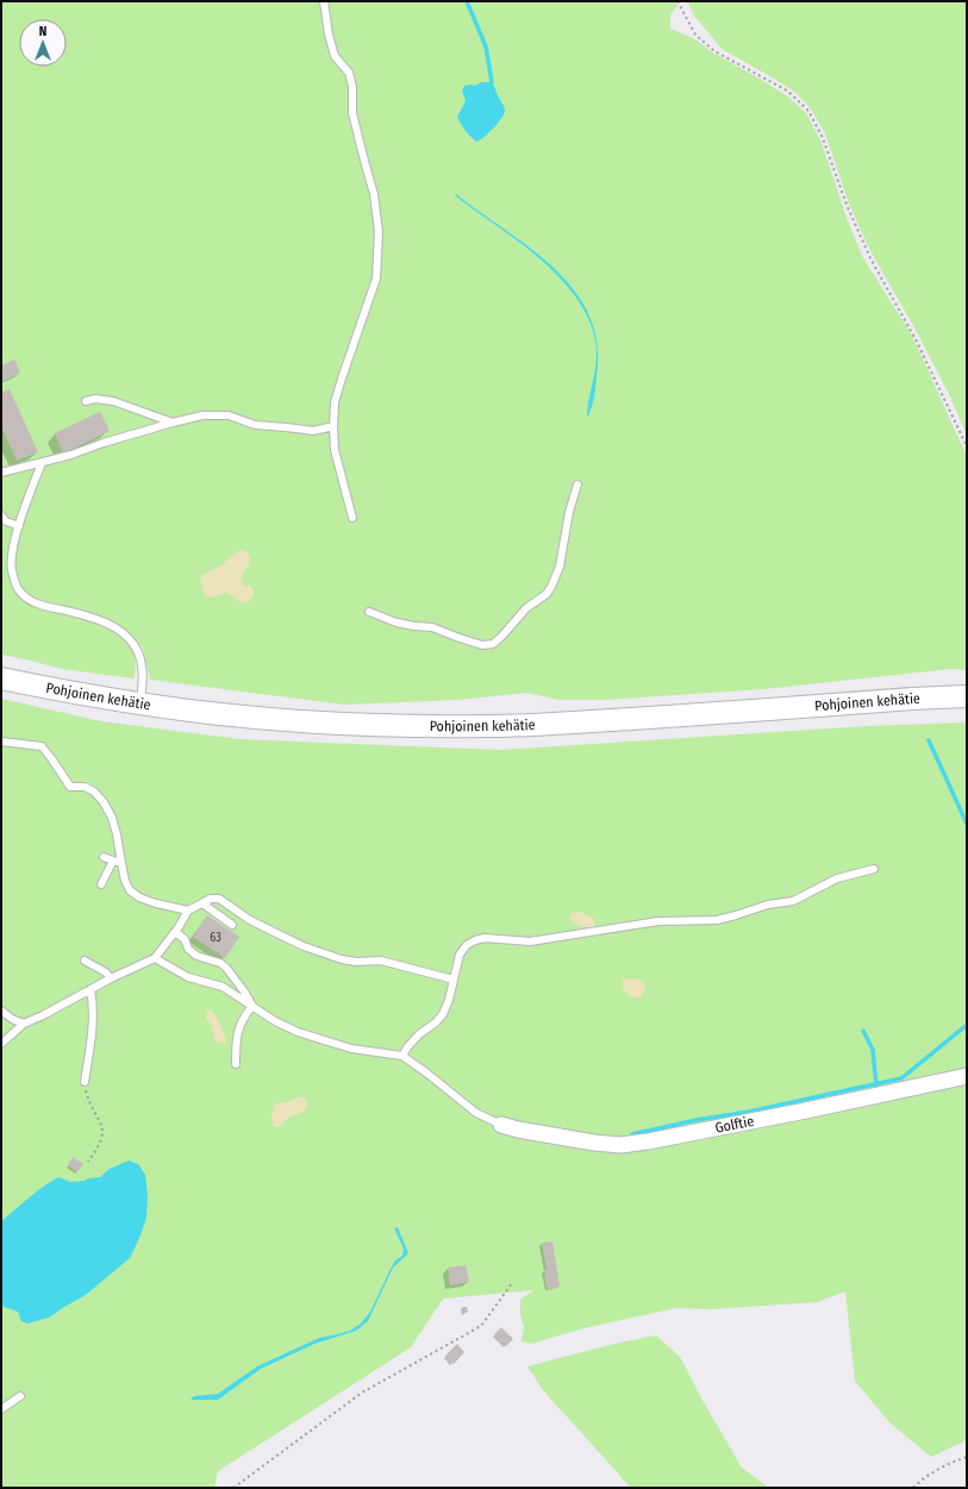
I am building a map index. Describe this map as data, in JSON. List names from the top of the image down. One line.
{"streets":{"main road":["Pohjoinen kehätie"],"street":["Golftie"]},"house_numbers":["63"],"north":"top"}
